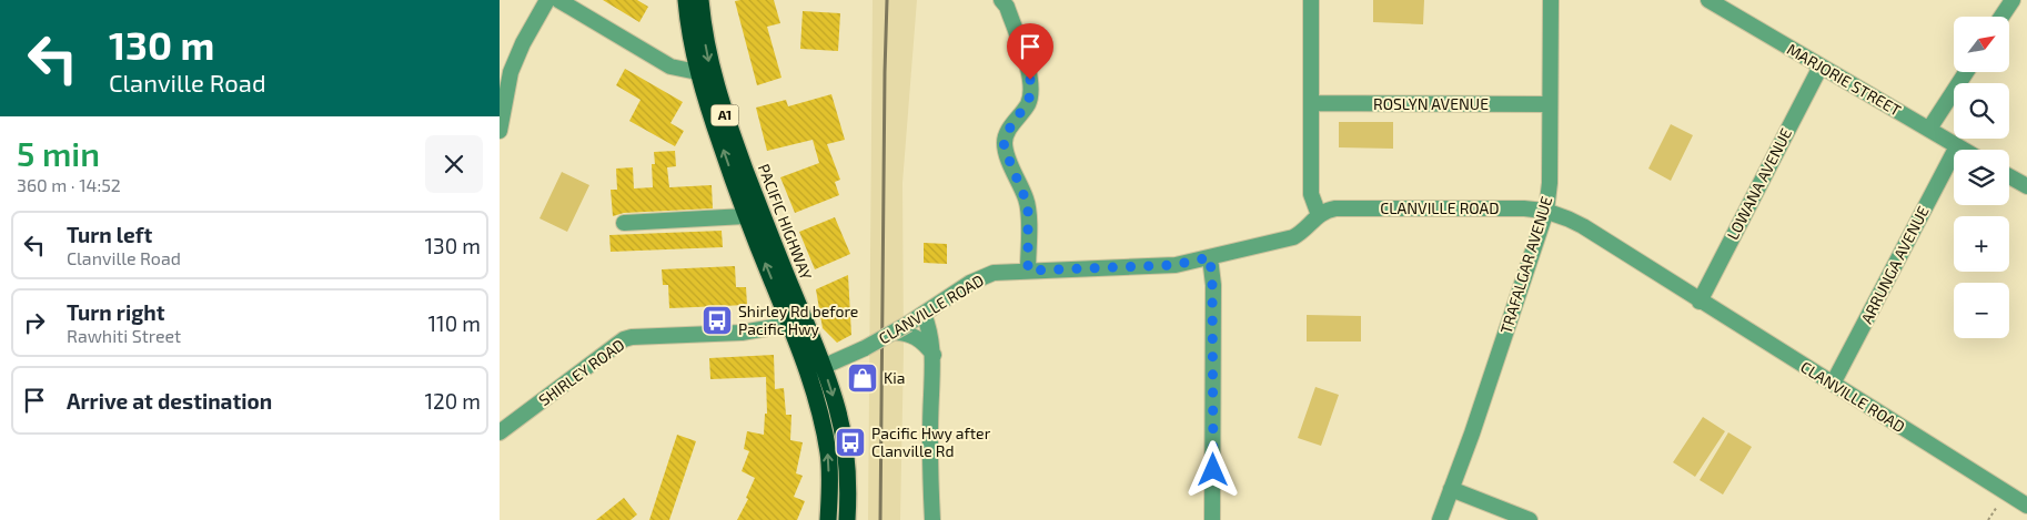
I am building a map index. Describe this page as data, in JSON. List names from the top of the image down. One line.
{"streets":{"highway":["A1","PACIFIC HIGHWAY"],"street":["MARJORIE STREET","ROSLYN AVENUE","LOWANA AVENUE","CLANVILLE ROAD","TRAFALGAR AVENUE","ARRUNGA AVENUE","SHIRLEY ROAD"]},"crossings":[["MARJORIE STREET","LOWANA AVENUE"],["MARJORIE STREET","ARRUNGA AVENUE"],["ROSLYN AVENUE","TRAFALGAR AVENUE"],["LOWANA AVENUE","CLANVILLE ROAD"],["CLANVILLE ROAD","PACIFIC HIGHWAY"],["CLANVILLE ROAD","TRAFALGAR AVENUE"],["CLANVILLE ROAD","ARRUNGA AVENUE"],["PACIFIC HIGHWAY","SHIRLEY ROAD"]],"places":{"bus stop":["Shirley Rd before Pacific Hwy","Pacific Hwy after Clanville Rd"],"shop":["Kia"]},"north":"top right","page":{"turn":["130 m","Clanville Road"],"map_buttons":["+","−"],"heading":["5 min","360 m · 14:52"],"list":[{"name":"Turn left","note":"Clanville Road","value":"130 m"},{"name":"Turn right","note":"Rawhiti Street","value":"110 m"},{"name":"Arrive at destination","value":"120 m"}]}}
